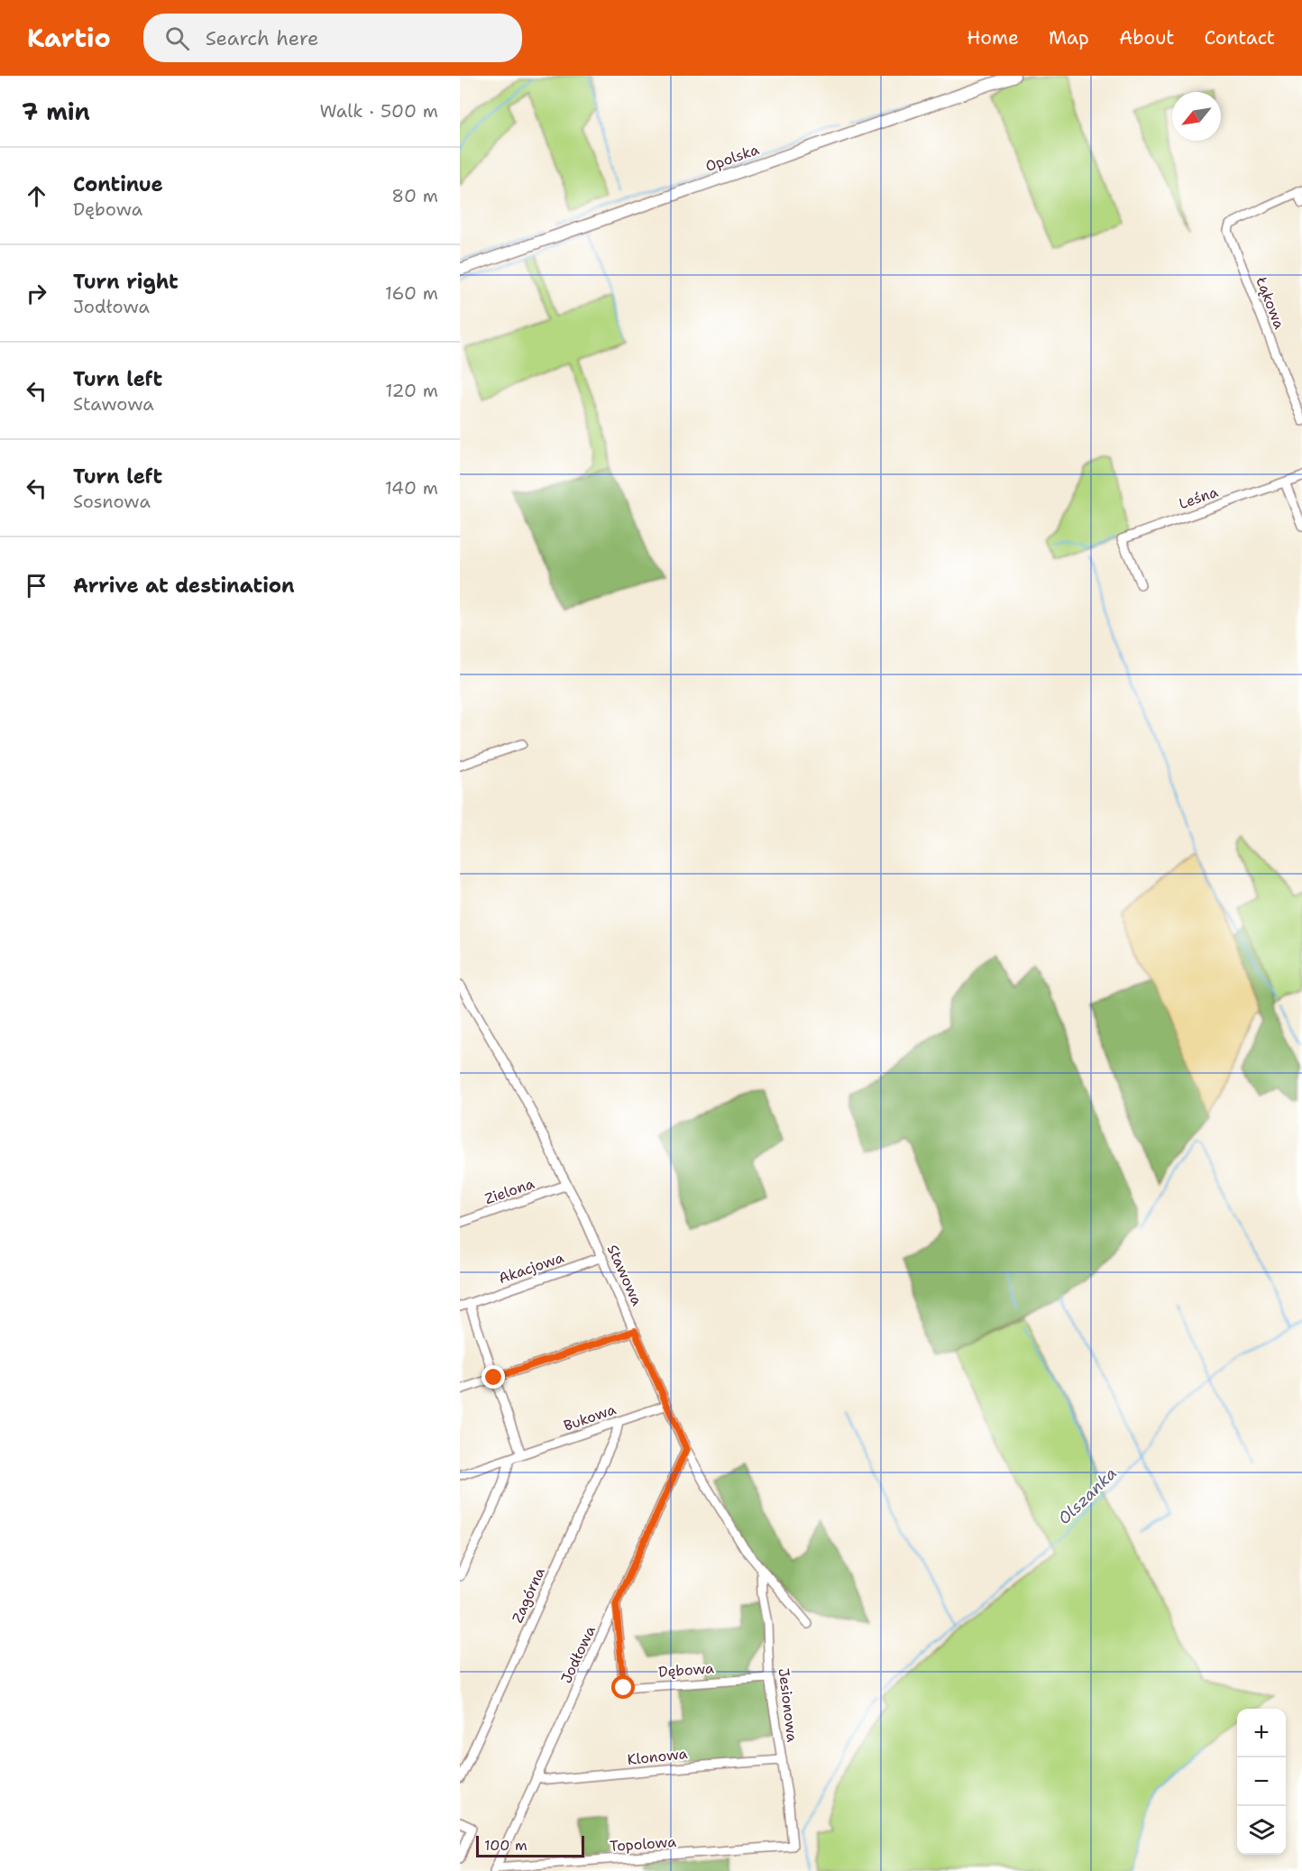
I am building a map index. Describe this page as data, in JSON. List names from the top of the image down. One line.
{"streets":{"main road":["Opolska"],"street":["Łąkowa","Leśna","Zielona","Akacjowa","Stawowa","Bukowa","Zagórna","Jodłowa","Dębowa","Jesionowa","Klonowa","Topolowa"]},"crossings":[["Zielona","Stawowa"],["Akacjowa","Stawowa"],["Stawowa","Bukowa"],["Stawowa","Jodłowa"],["Stawowa","Jesionowa"],["Bukowa","Zagórna"],["Jodłowa","Dębowa"],["Jodłowa","Klonowa"],["Jodłowa","Topolowa"],["Dębowa","Jesionowa"],["Jesionowa","Klonowa"],["Jesionowa","Topolowa"]],"water":["Olszanka"],"scale_bar":"100 m","north":"bottom left","page":{"header":"Kartio","search":"Search here","nav":["Home","Map","About","Contact"],"heading":["7 min","Walk · 500 m"],"list":[["Continue","Dębowa","80 m"],["Turn right","Jodłowa","160 m"],["Turn left","Stawowa","120 m"],["Turn left","Sosnowa","140 m"],"Arrive at destination"],"map_buttons":["+","−"],"scale":"100 m"}}
